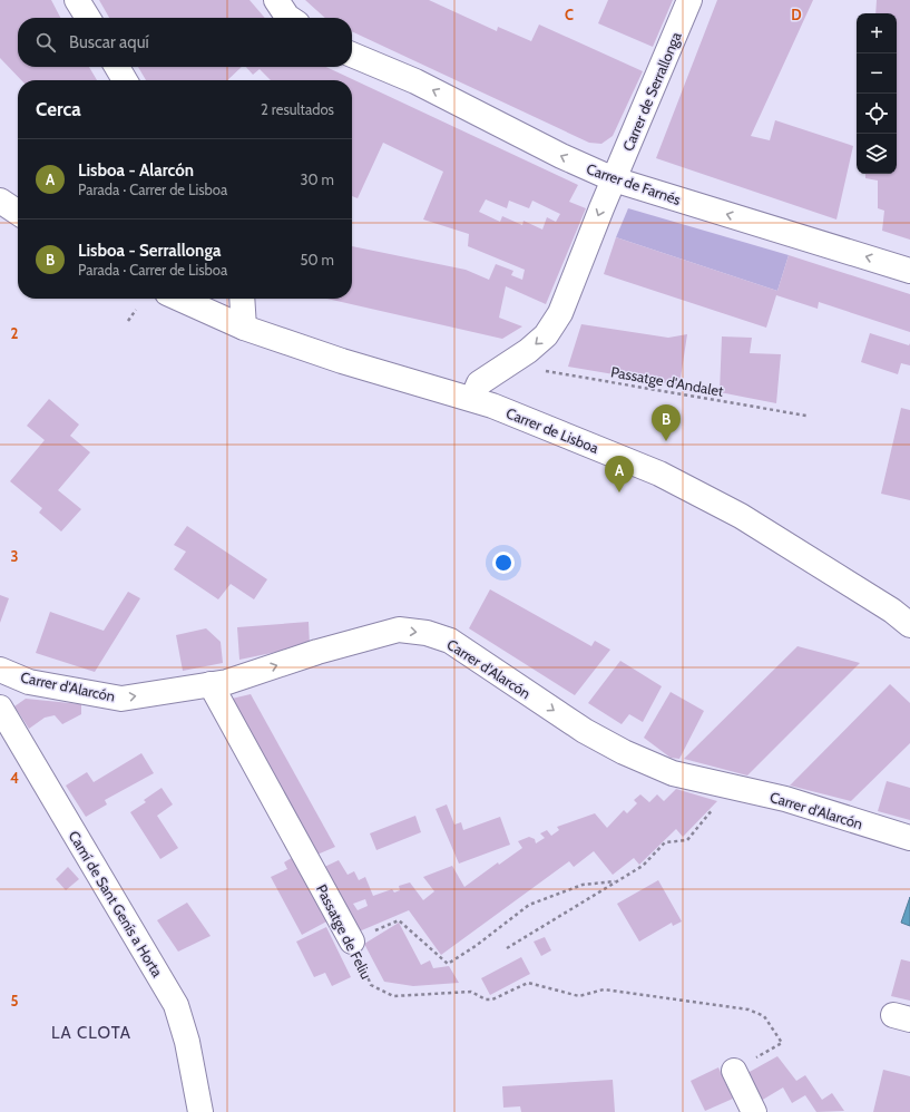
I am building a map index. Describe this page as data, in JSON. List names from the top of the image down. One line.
{"streets":{"street":["Carrer de Serrallonga","Carrer de Farnés","Carrer de Lisboa","Carrer d'Alarcón","Camí de Sant Genís a Horta","Passatge de Feliu"],"path":["Passatge d'Andalet"]},"crossings":[["Carrer de Serrallonga","Carrer de Farnés"],["Carrer de Serrallonga","Carrer de Lisboa"],["Carrer d'Alarcón","Passatge de Feliu"]],"one_way":["Carrer de Serrallonga","Carrer de Farnés","Carrer d'Alarcón"],"districts":["LA CLOTA"],"page":{"map_buttons":["+","−"],"search":"Buscar aquí","heading":["Cerca","2 resultados"],"list":[{"mark":"A","name":"Lisboa - Alarcón","note":"Parada · Carrer de Lisboa","value":"30 m"},{"mark":"B","name":"Lisboa - Serrallonga","note":"Parada · Carrer de Lisboa","value":"50 m"}],"pins":["B","A"]},"grid":{"columns":["C","D"],"rows":["2","3","4","5"]}}
